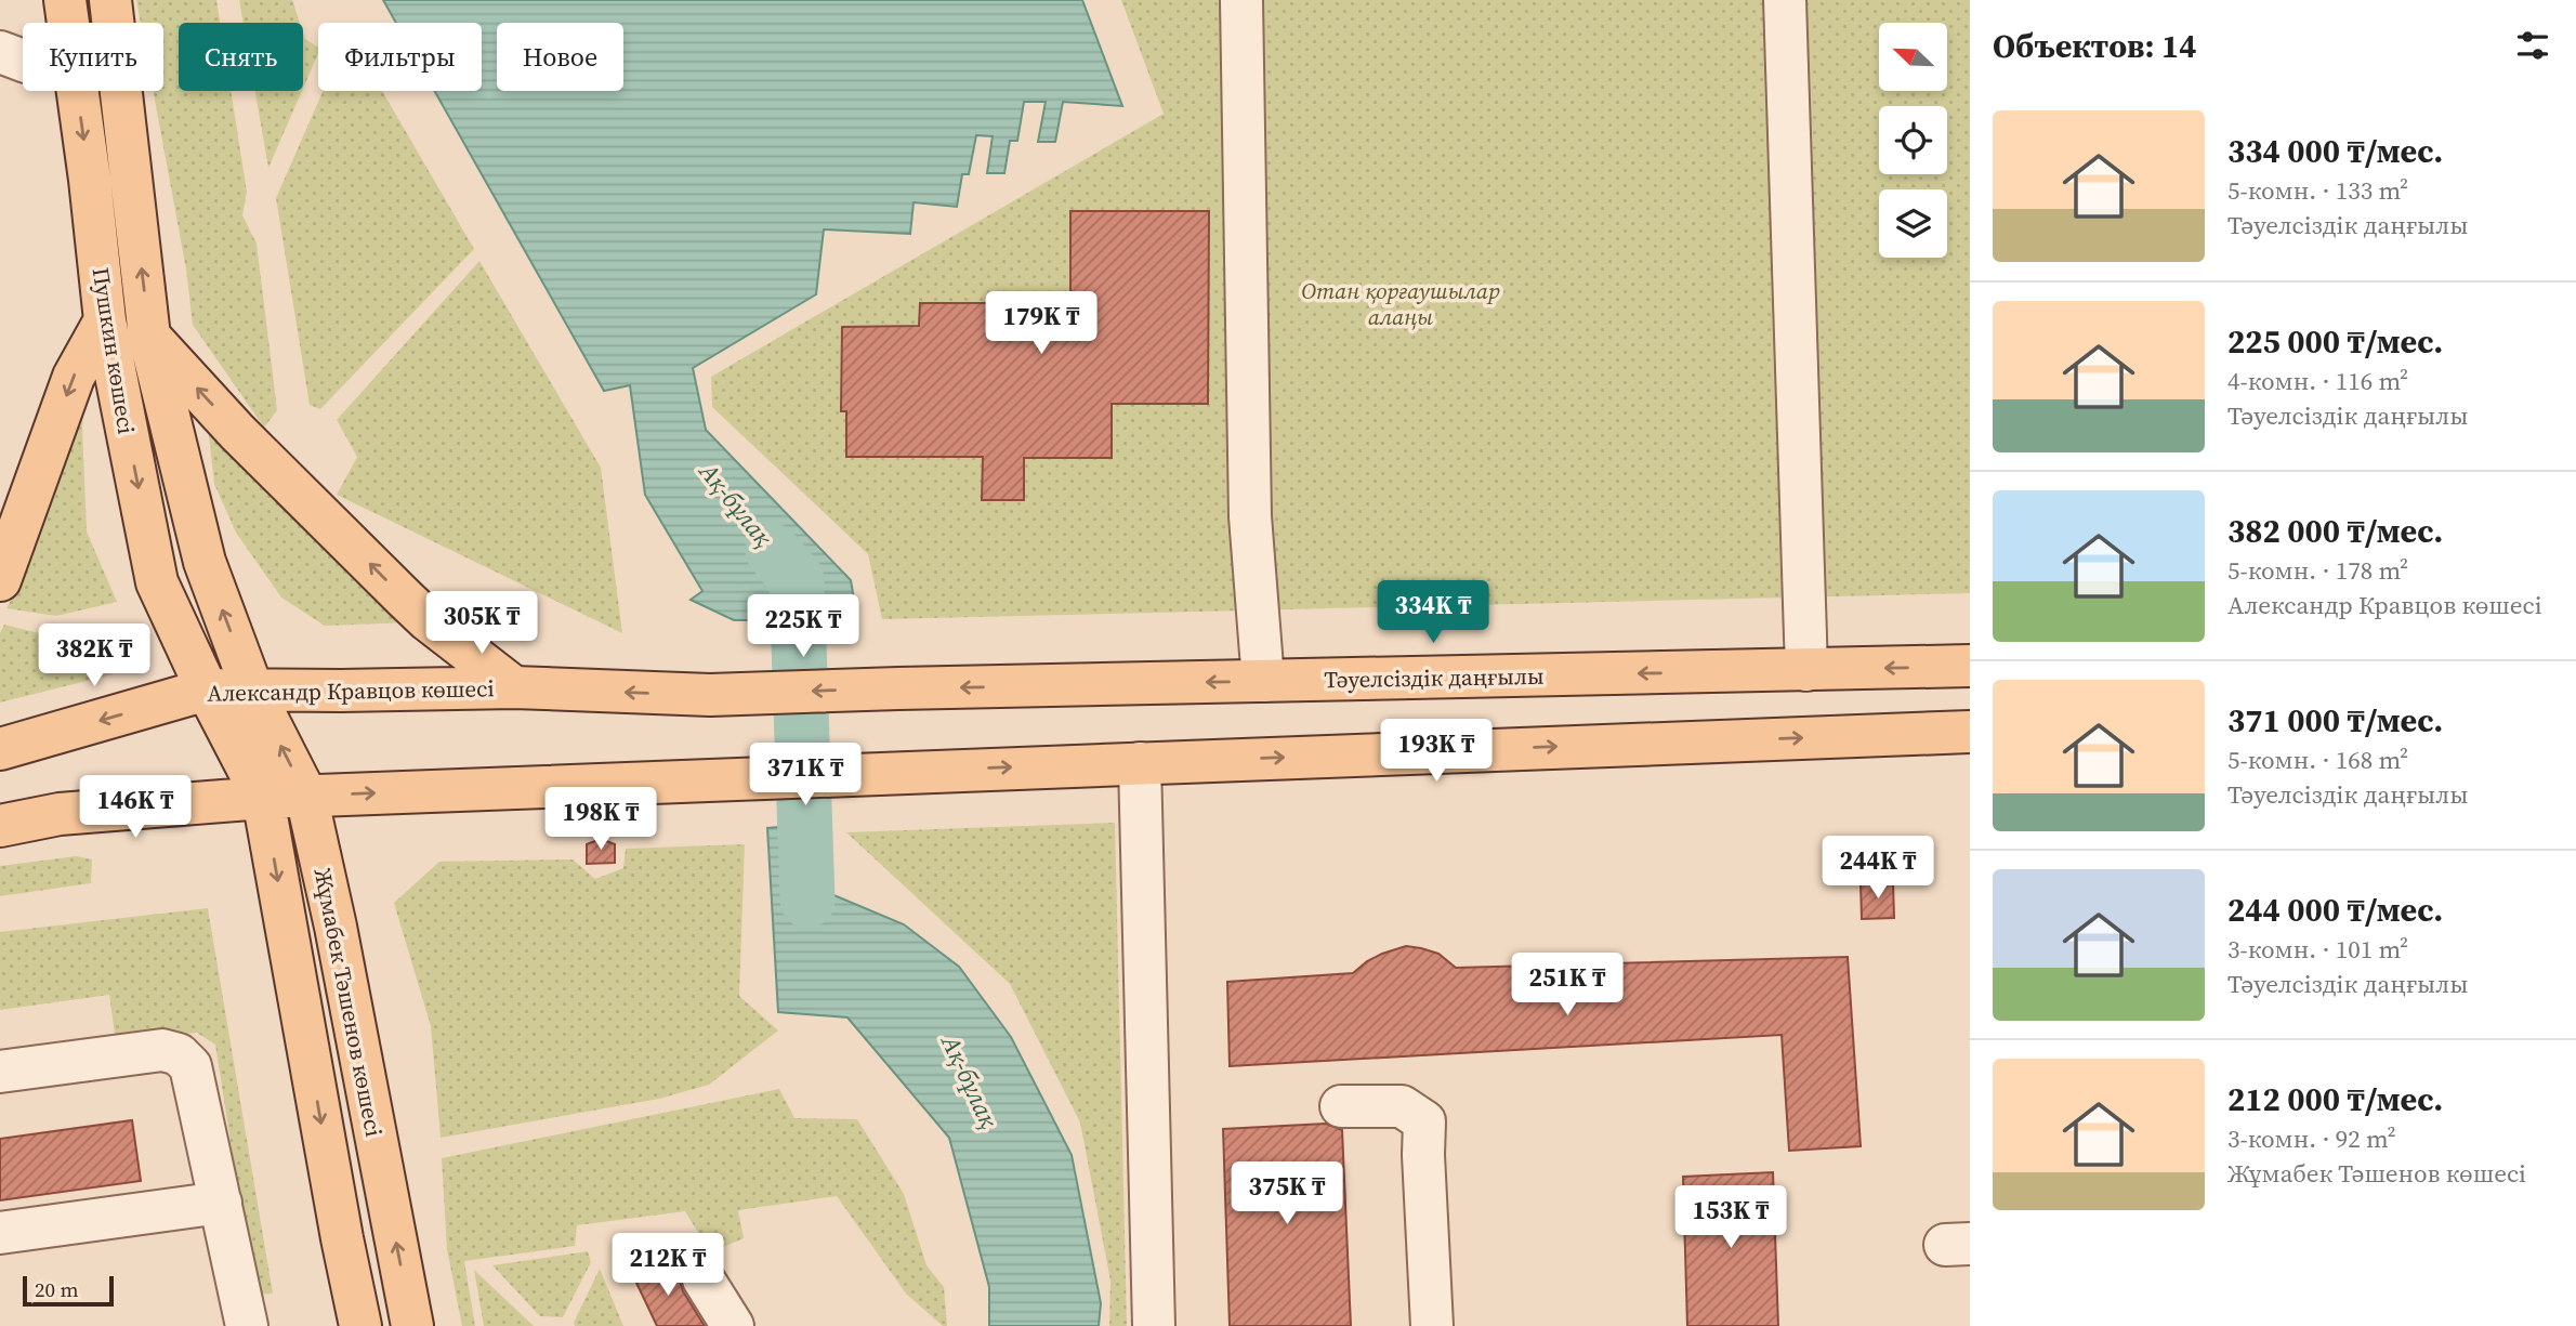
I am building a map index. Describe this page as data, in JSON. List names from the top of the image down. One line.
{"streets":{"main road":["Пушкин көшесі","Тәуелсіздік даңғылы","Александр Кравцов көшесі","Жұмабек Тәшенов көшесі"]},"crossings":[["Пушкин көшесі","Александр Кравцов көшесі"],["Пушкин көшесі","Жұмабек Тәшенов көшесі"],["Тәуелсіздік даңғылы","Александр Кравцов көшесі"],["Александр Кравцов көшесі","Жұмабек Тәшенов көшесі"]],"water":["Ақ-бұлақ"],"parks":["Отан қорғаушылар алаңы"],"scale_bar":"20 m","north":"top left","page":{"heading":"Объектов: 14","chip":["Купить","Снять","Фильтры","Новое"],"list":[{"name":"334 000 ₸/мес.","note":"5-комн. · 133 m² · Тәуелсіздік даңғылы"},{"name":"225 000 ₸/мес.","note":"4-комн. · 116 m² · Тәуелсіздік даңғылы"},{"name":"382 000 ₸/мес.","note":"5-комн. · 178 m² · Александр Кравцов көшесі"},{"name":"371 000 ₸/мес.","note":"5-комн. · 168 m² · Тәуелсіздік даңғылы"},{"name":"244 000 ₸/мес.","note":"3-комн. · 101 m² · Тәуелсіздік даңғылы"},{"name":"212 000 ₸/мес.","note":"3-комн. · 92 m² · Жұмабек Тәшенов көшесі"}],"price":["179K ₸","334K ₸","305K ₸","225K ₸","382K ₸","193K ₸","371K ₸","146K ₸","198K ₸","244K ₸","251K ₸","375K ₸","153K ₸","212K ₸"],"scale":"20 m"}}
